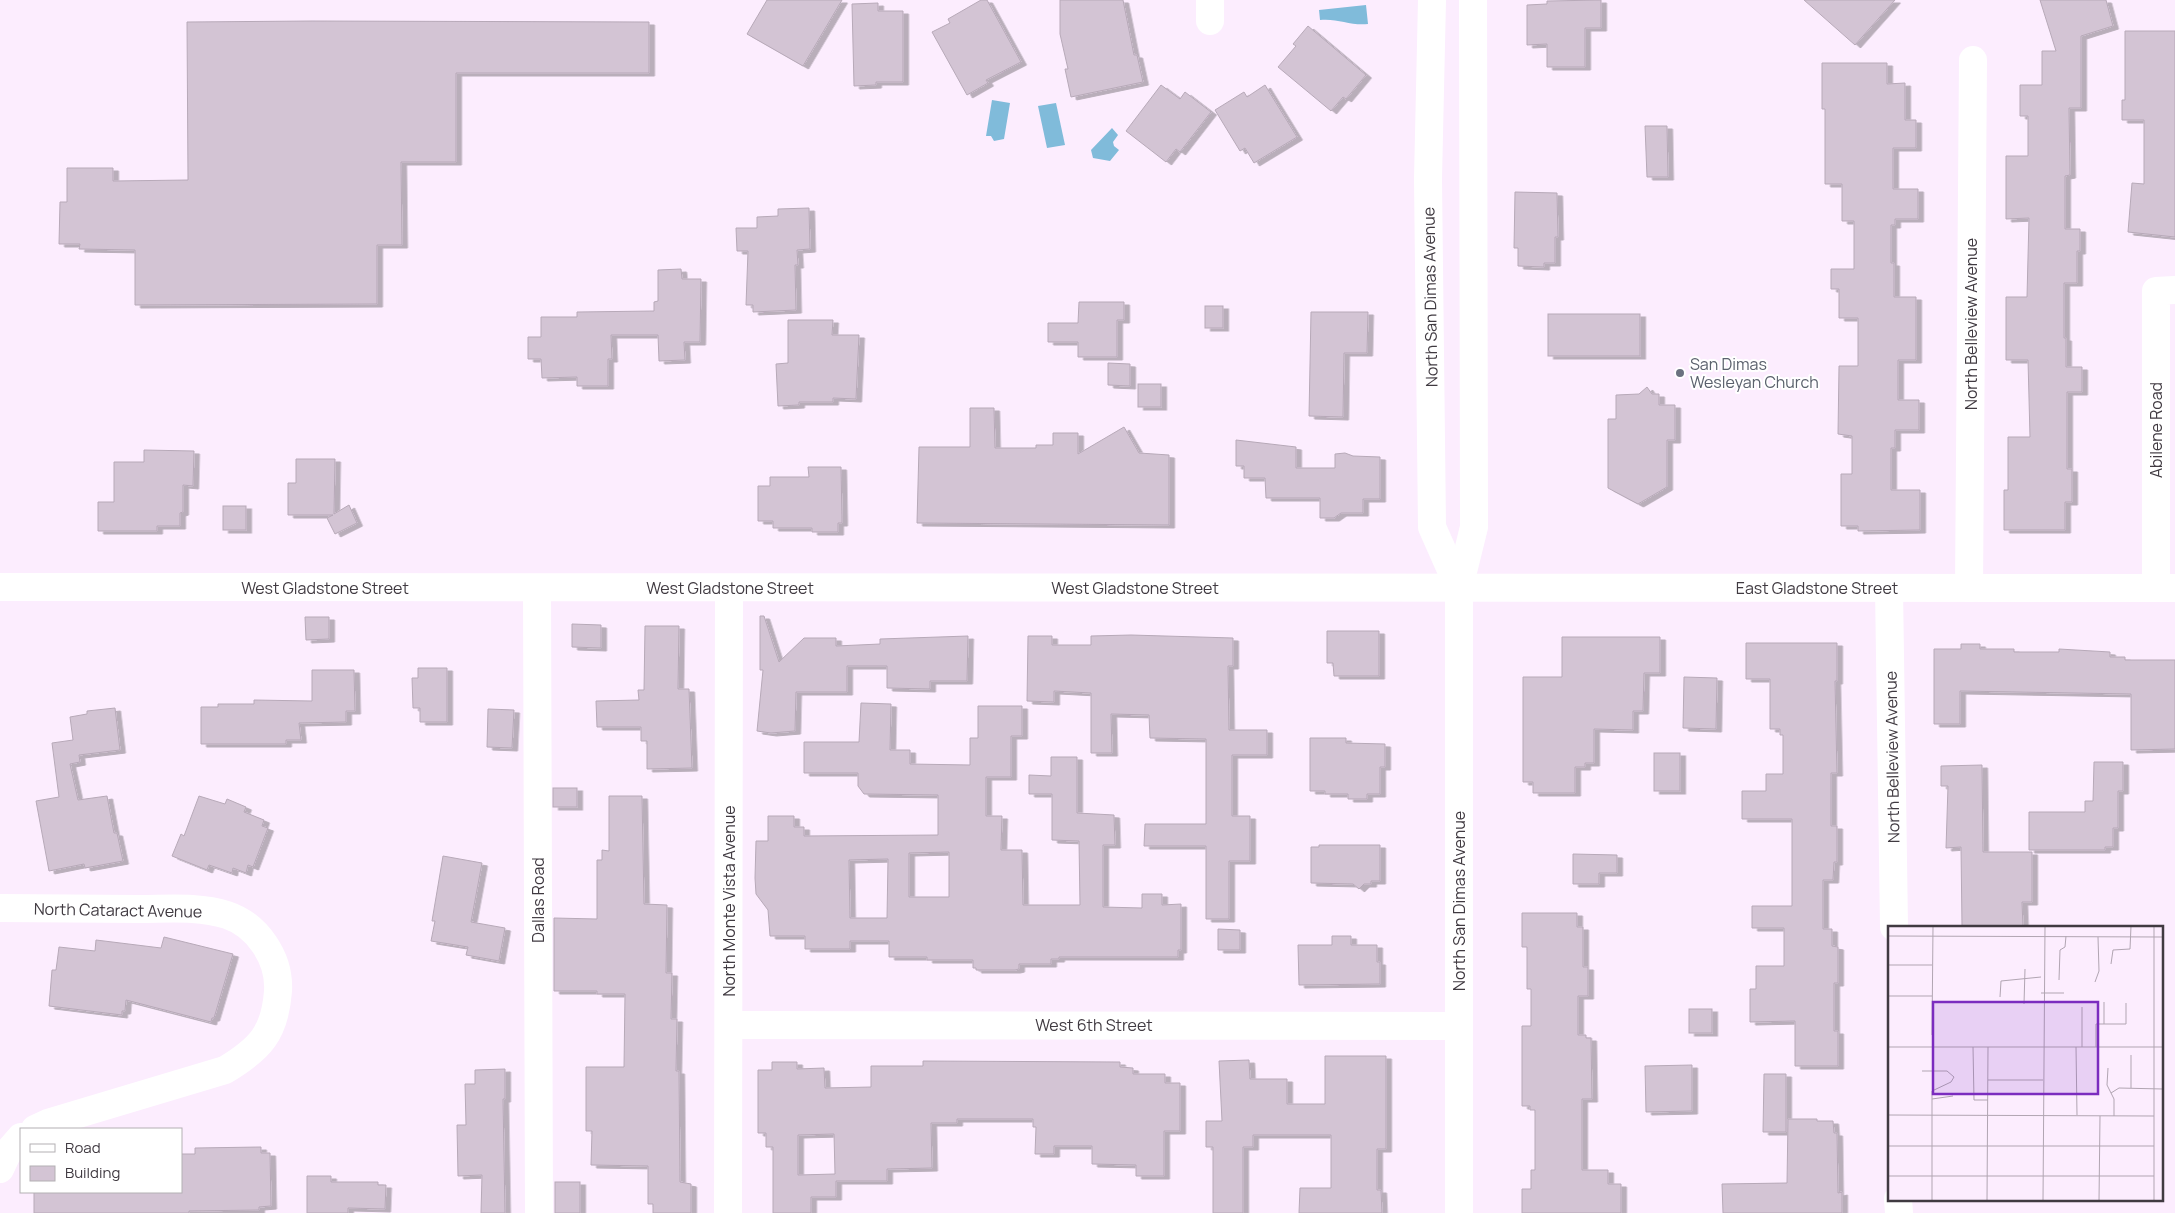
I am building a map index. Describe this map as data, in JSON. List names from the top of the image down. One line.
{"streets":{"street":["North San Dimas Avenue","North Belleview Avenue","Abilene Road","West Gladstone Street","East Gladstone Street","Dallas Road","North Monte Vista Avenue","North Cataract Avenue","West 6th Street"]},"crossings":[["North San Dimas Avenue","West Gladstone Street"],["North San Dimas Avenue","East Gladstone Street"],["North San Dimas Avenue","West 6th Street"],["North Belleview Avenue","East Gladstone Street"],["Abilene Road","East Gladstone Street"],["West Gladstone Street","East Gladstone Street"],["West Gladstone Street","Dallas Road"],["West Gladstone Street","North Monte Vista Avenue"],["North Monte Vista Avenue","West 6th Street"]],"places":["San Dimas Wesleyan Church"],"legend":["Road","Building"]}
